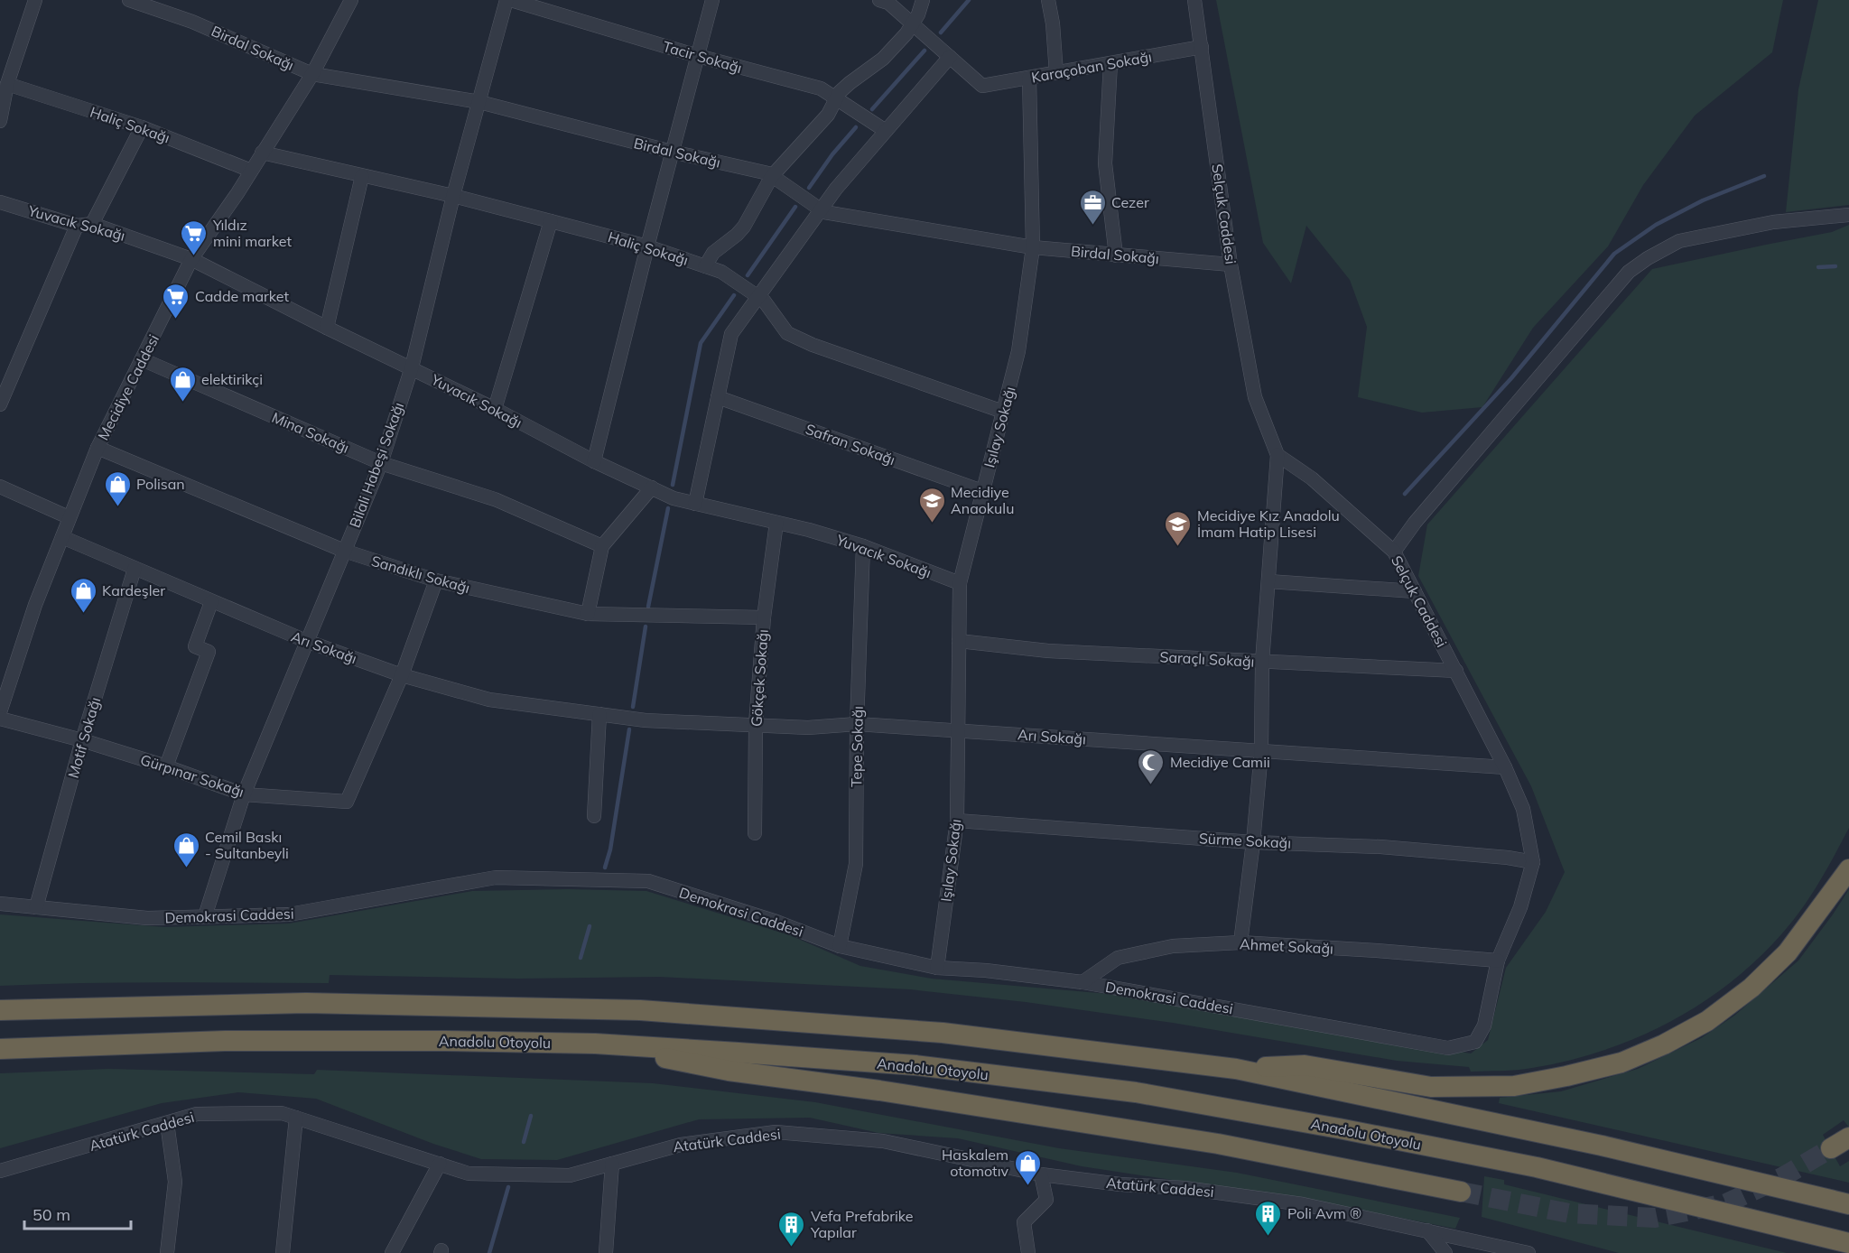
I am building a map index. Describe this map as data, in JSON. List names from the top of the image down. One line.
{"streets":{"highway":["Anadolu Otoyolu"],"street":["Birdal Sokağı","Tacir Sokağı","Karaçoban Sokağı","Haliç Sokağı","Selçuk Caddesi","Yuvacık Sokağı","Mecidiye Caddesi","Işılay Sokağı","Mina Sokağı","Safran Sokağı","Bilali Habeşi Sokağı","Sandıklı Sokağı","Arı Sokağı","Saraçlı Sokağı","Gökçek Sokağı","Motif Sokağı","Tepe Sokağı","Gürpınar Sokağı","Sürme Sokağı","Demokrasi Caddesi","Ahmet Sokağı","Atatürk Caddesi"]},"crossings":[["Birdal Sokağı","Selçuk Caddesi"],["Birdal Sokağı","Mecidiye Caddesi"],["Birdal Sokağı","Işılay Sokağı"],["Birdal Sokağı","Bilali Habeşi Sokağı"],["Tacir Sokağı","Bilali Habeşi Sokağı"],["Karaçoban Sokağı","Selçuk Caddesi"],["Karaçoban Sokağı","Işılay Sokağı"],["Haliç Sokağı","Mecidiye Caddesi"],["Haliç Sokağı","Işılay Sokağı"],["Haliç Sokağı","Bilali Habeşi Sokağı"],["Selçuk Caddesi","Arı Sokağı"],["Selçuk Caddesi","Saraçlı Sokağı"],["Selçuk Caddesi","Sürme Sokağı"],["Selçuk Caddesi","Demokrasi Caddesi"],["Selçuk Caddesi","Ahmet Sokağı"],["Yuvacık Sokağı","Mecidiye Caddesi"],["Yuvacık Sokağı","Işılay Sokağı"],["Yuvacık Sokağı","Bilali Habeşi Sokağı"],["Yuvacık Sokağı","Gökçek Sokağı"],["Yuvacık Sokağı","Tepe Sokağı"],["Mecidiye Caddesi","Mina Sokağı"],["Mecidiye Caddesi","Sandıklı Sokağı"],["Mecidiye Caddesi","Arı Sokağı"],["Işılay Sokağı","Safran Sokağı"],["Işılay Sokağı","Arı Sokağı"],["Işılay Sokağı","Saraçlı Sokağı"],["Işılay Sokağı","Sürme Sokağı"],["Işılay Sokağı","Demokrasi Caddesi"],["Mina Sokağı","Bilali Habeşi Sokağı"],["Bilali Habeşi Sokağı","Sandıklı Sokağı"],["Bilali Habeşi Sokağı","Arı Sokağı"],["Bilali Habeşi Sokağı","Gürpınar Sokağı"],["Bilali Habeşi Sokağı","Demokrasi Caddesi"],["Sandıklı Sokağı","Gökçek Sokağı"],["Sandıklı Sokağı","Gürpınar Sokağı"],["Arı Sokağı","Gökçek Sokağı"],["Arı Sokağı","Motif Sokağı"],["Arı Sokağı","Tepe Sokağı"],["Arı Sokağı","Gürpınar Sokağı"],["Motif Sokağı","Gürpınar Sokağı"],["Motif Sokağı","Demokrasi Caddesi"],["Tepe Sokağı","Demokrasi Caddesi"],["Demokrasi Caddesi","Ahmet Sokağı"]],"places":{"office":["Cezer"],"supermarket":["Yıldız mini market","Cadde market"],"shop":["elektirikçi","Polisan","Kardeşler","Cemil Baskı - Sultanbeyli","Haskalem otomotıv"],"school or university":["Mecidiye Anaokulu","Mecidiye Kız Anadolu İmam Hatip Lisesi"],"mosque":["Mecidiye Camii"],"building":["Poli Avm ®","Vefa Prefabrike Yapılar"]},"scale_bar":"50 m"}
